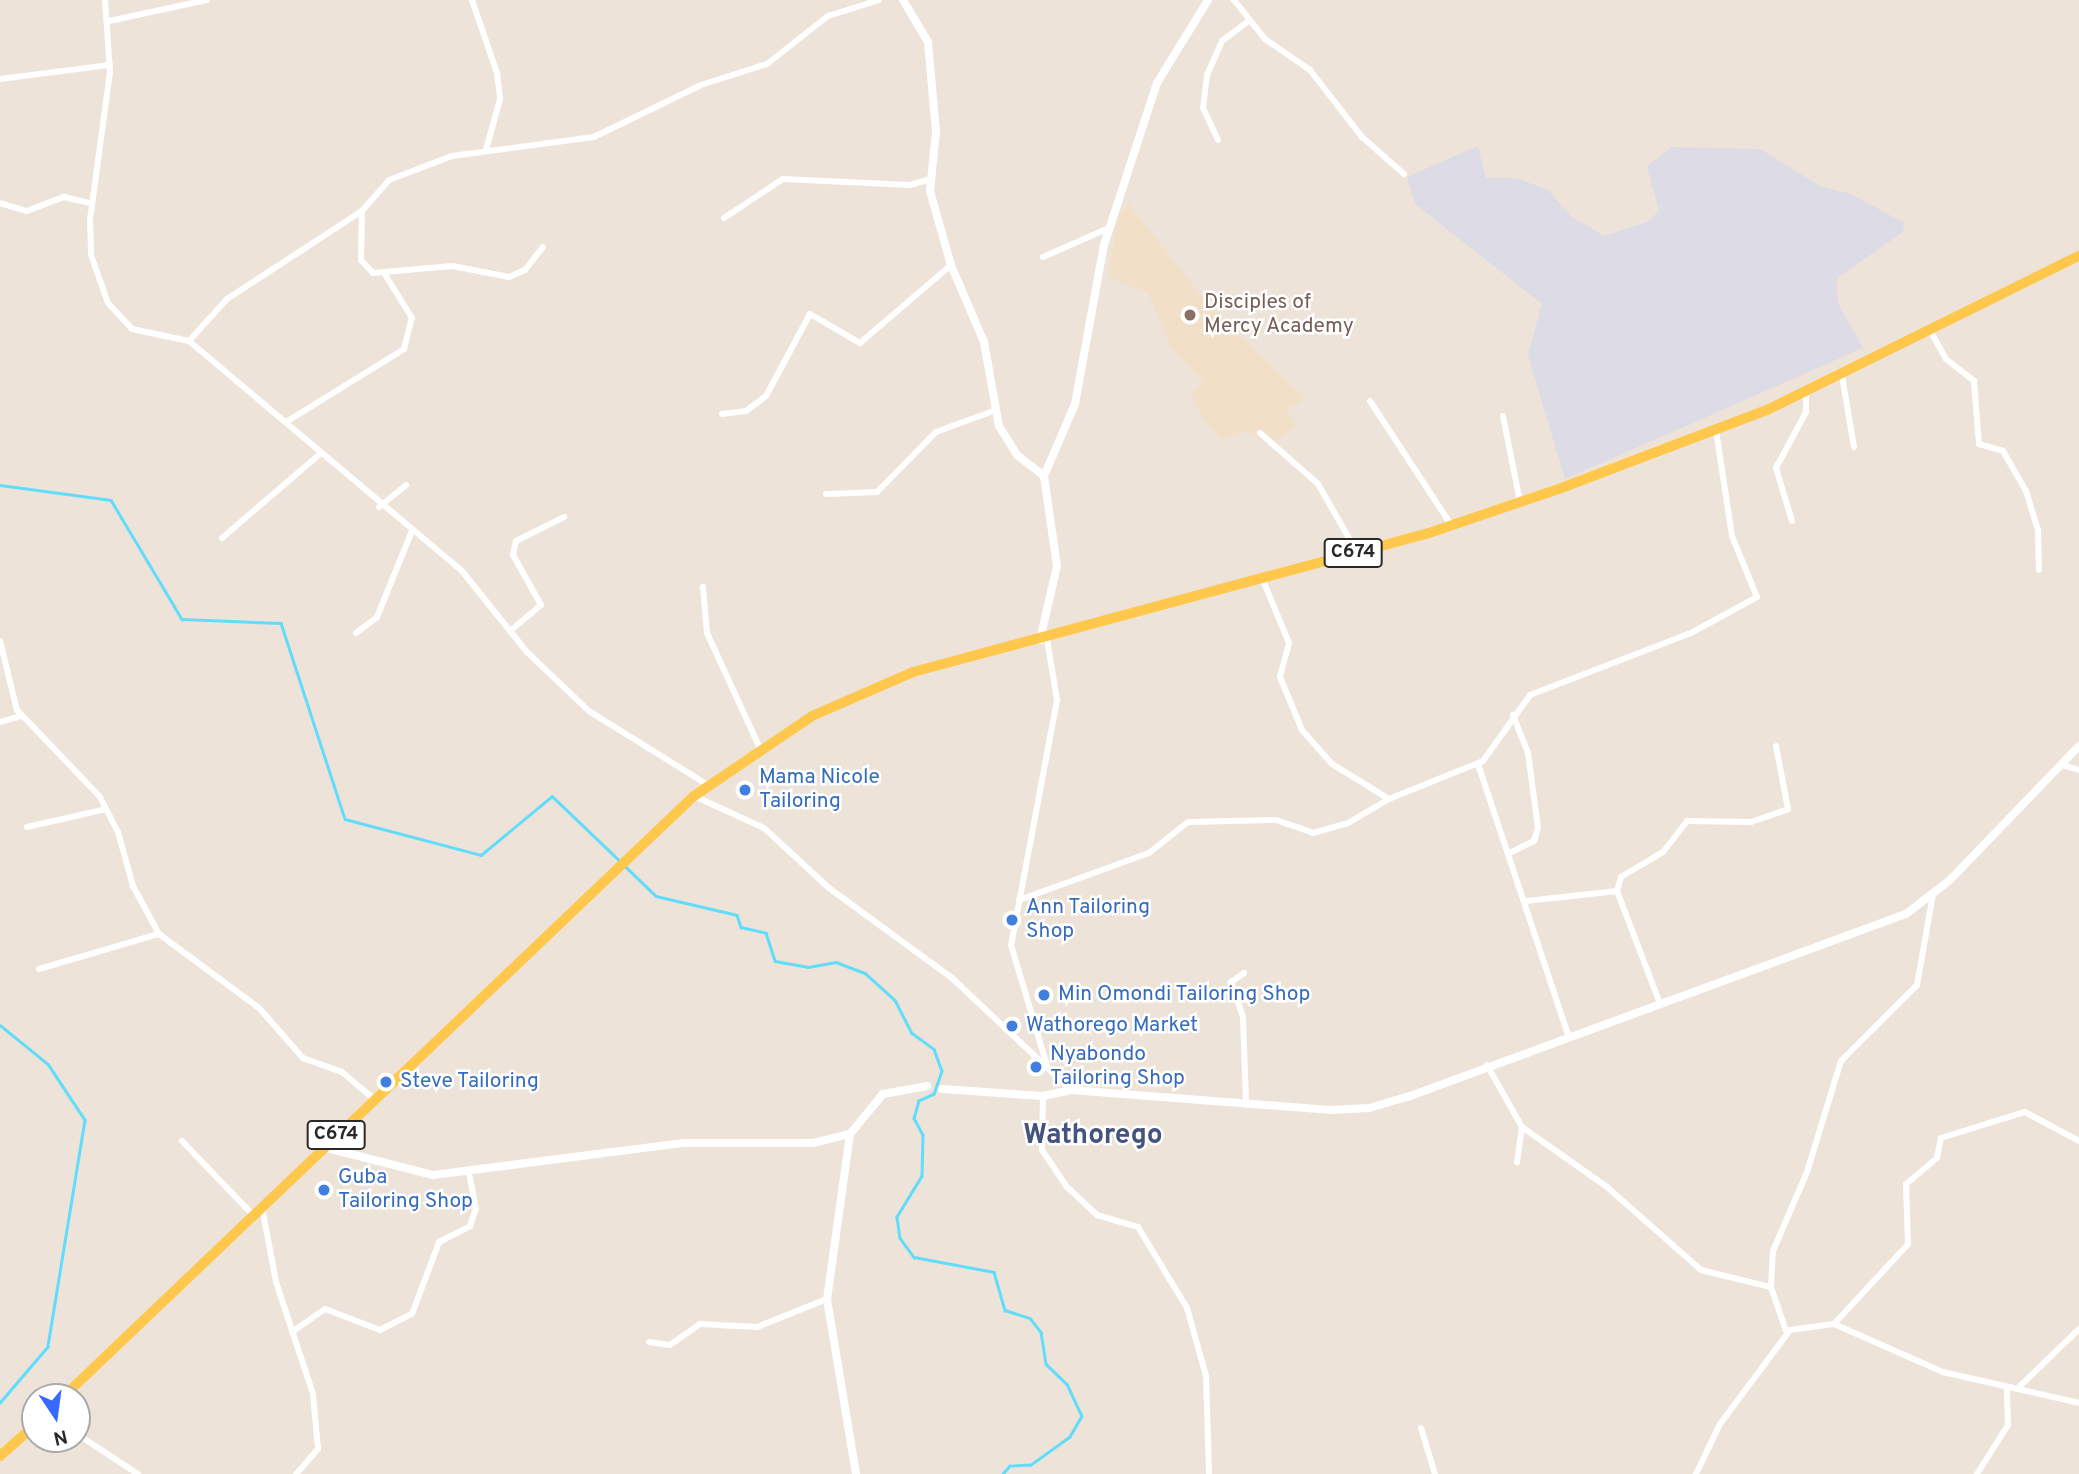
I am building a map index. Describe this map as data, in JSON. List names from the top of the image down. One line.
{"streets":{"main road":["C674"]},"districts":["Wathorego"],"places":["Disciples of Mercy Academy","Mama Nicole Tailoring","Ann Tailoring Shop","Min Omondi Tailoring Shop","Wathorego Market","Nyabondo Tailoring Shop","Steve Tailoring","Guba Tailoring Shop"],"north":"bottom"}
